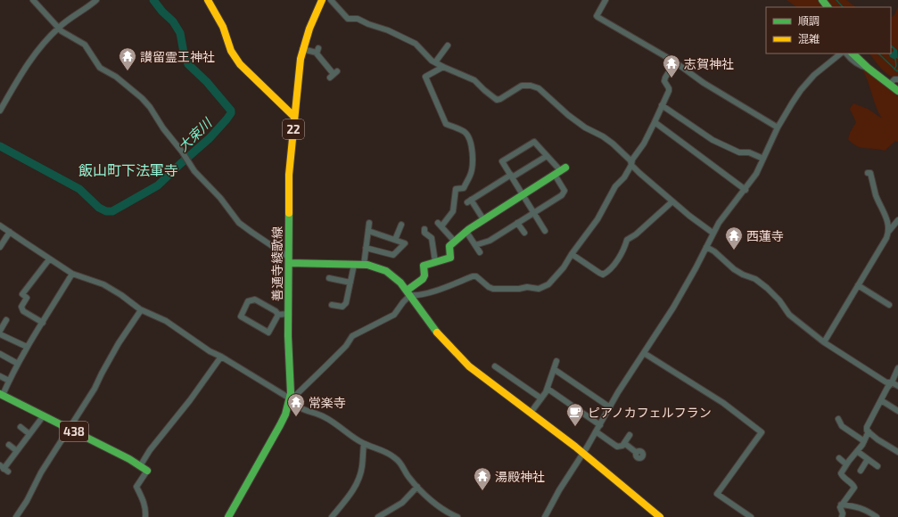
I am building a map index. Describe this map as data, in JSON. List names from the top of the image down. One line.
{"streets":{"main road":["22","善通寺綾歌線","438"]},"districts":["飯山町下法軍寺"],"water":["大束川"],"places":{"temple":["讃留霊王神社","志賀神社","西蓮寺","常楽寺","湯殿神社"],"cafe":["ピアノカフェルフラン"]},"legend":["順調","混雑"]}
